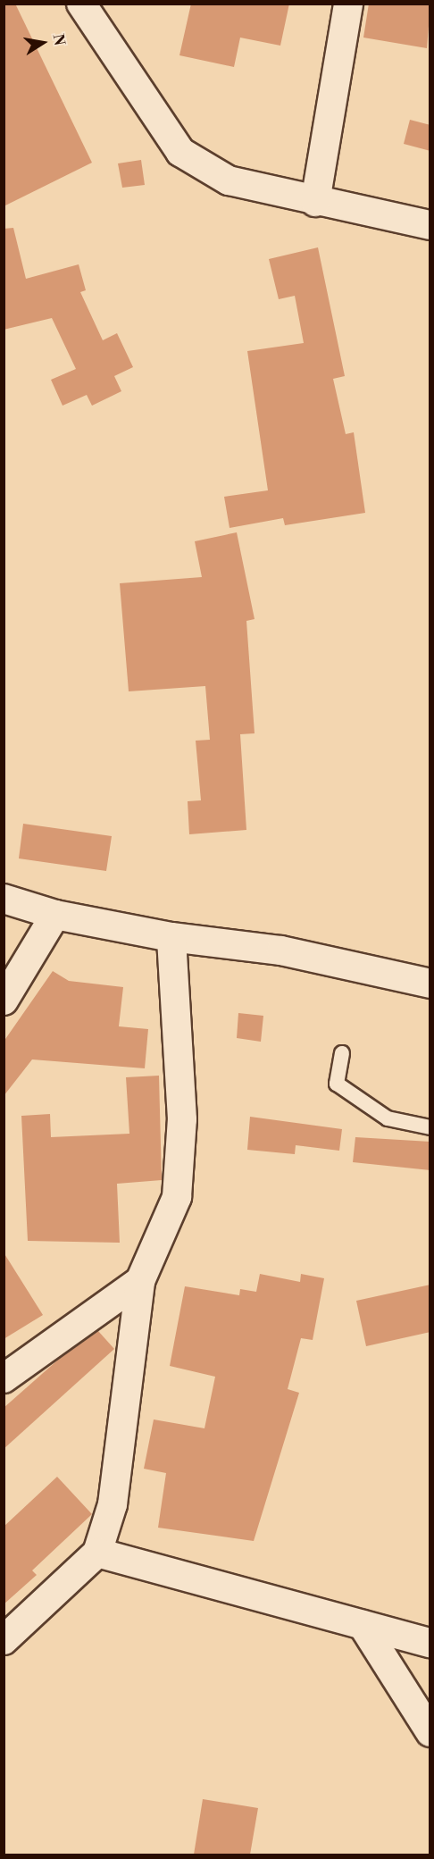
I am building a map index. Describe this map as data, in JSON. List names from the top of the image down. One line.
{"north":"right"}
